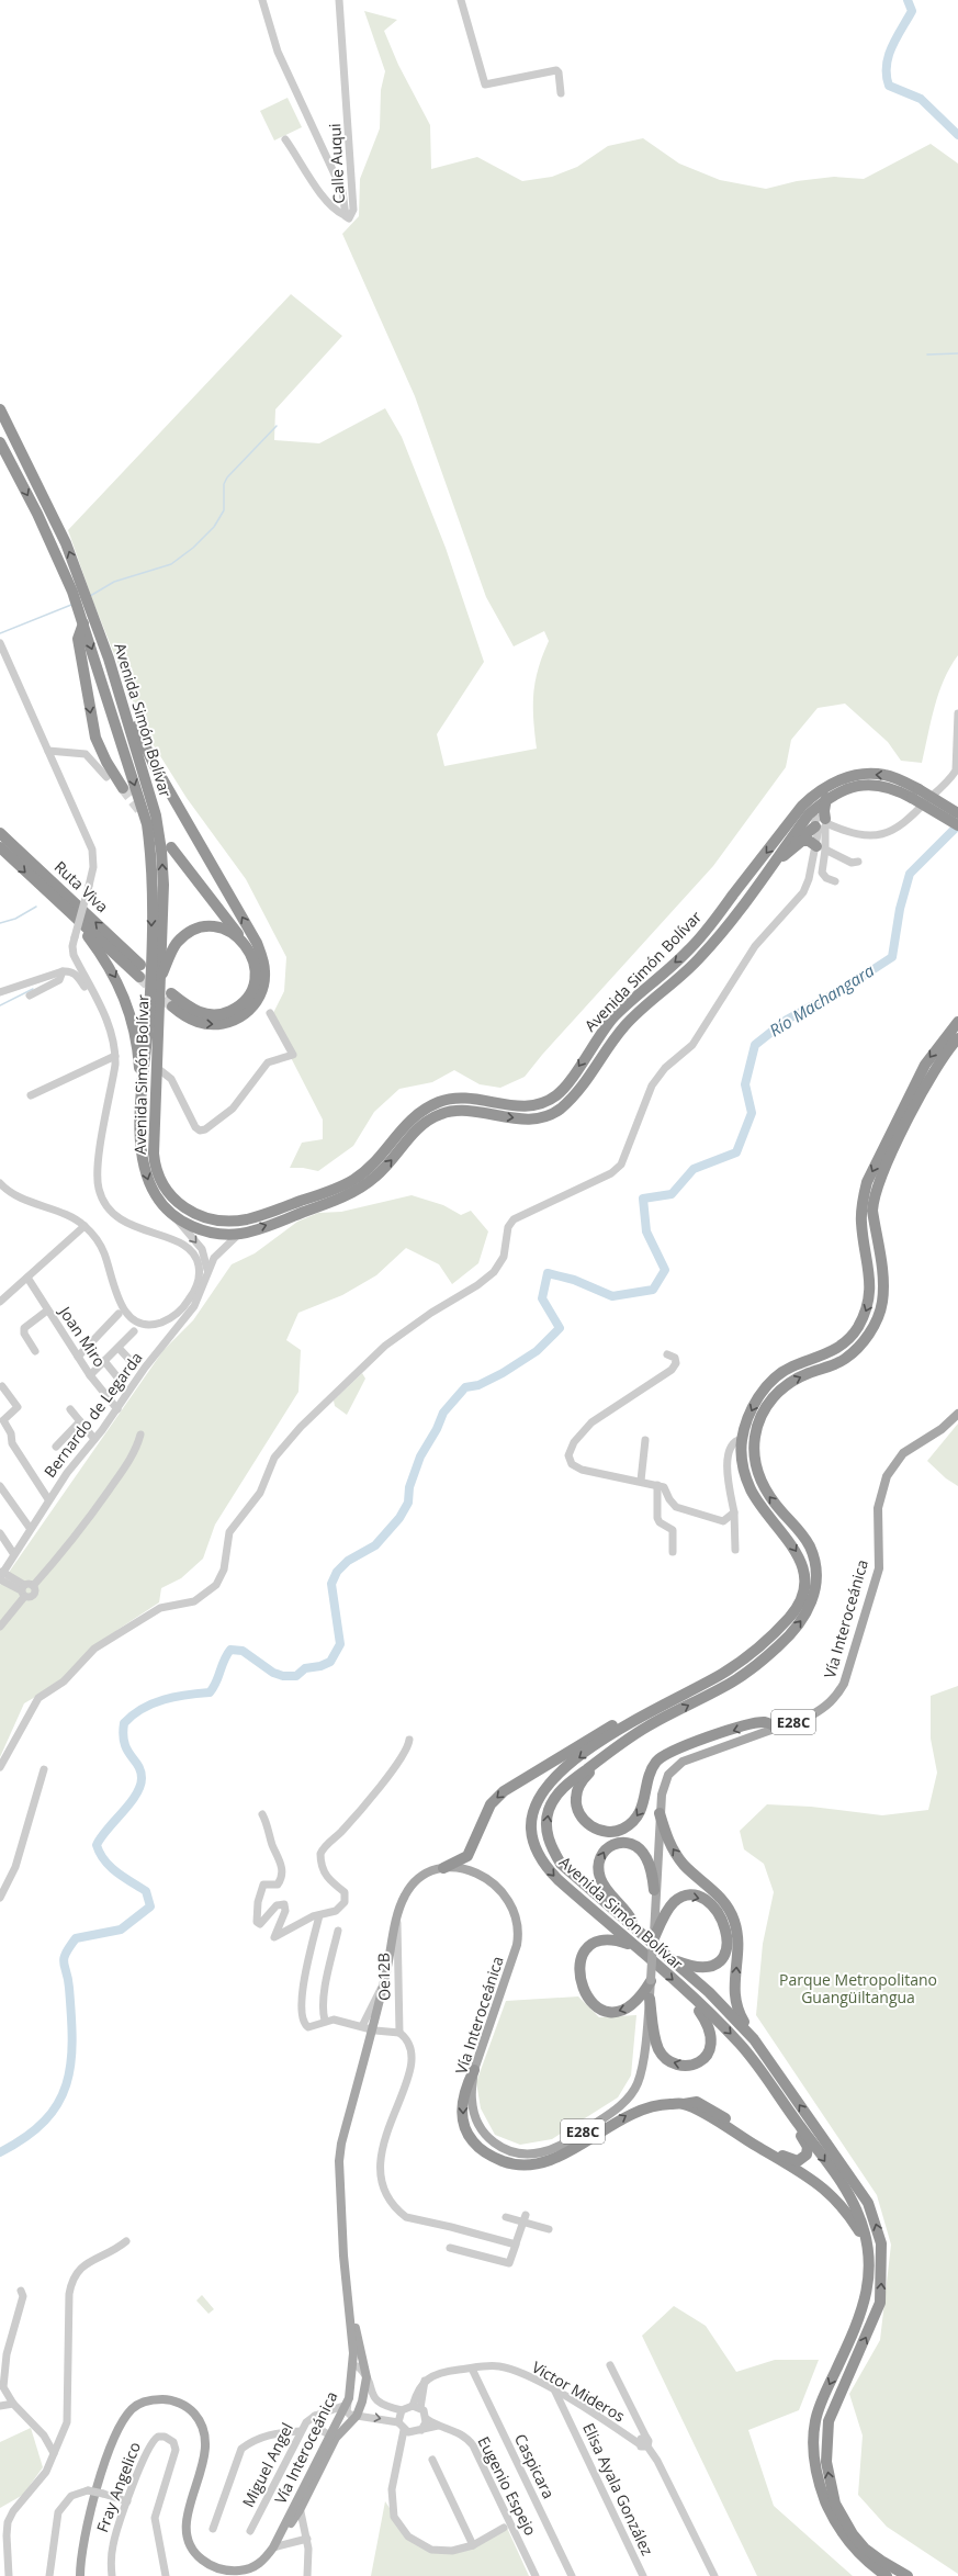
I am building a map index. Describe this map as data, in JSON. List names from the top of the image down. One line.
{"streets":{"highway":["Avenida Simón Bolívar","Ruta Viva"],"main road":["Vía Interoceánica","E28C"],"street":["Calle Auqui","Joan Miro","Bernardo de Legarda","Oe12B","Victor Mideros","Miguel Angel","Caspicara","Eugenio Espejo","Fray Angelico","Elisa Ayala González"]},"crossings":[["Avenida Simón Bolívar","Bernardo de Legarda"],["Joan Miro","Bernardo de Legarda"],["Vía Interoceánica","Oe12B"],["Vía Interoceánica","Miguel Angel"],["Victor Mideros","Caspicara"],["Victor Mideros","Eugenio Espejo"],["Victor Mideros","Elisa Ayala González"]],"water":["Río Machangara"],"parks":["Parque Metropolitano Guangüiltangua"]}
